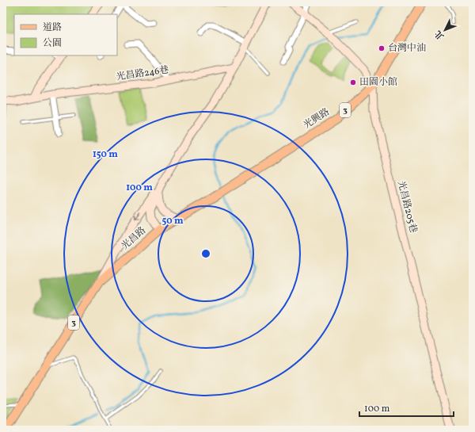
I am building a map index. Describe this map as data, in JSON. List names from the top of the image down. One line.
{"streets":{"main road":["光昌路246巷","3","光興路","光昌路205巷","光昌路"]},"crossings":[["光昌路246巷","光昌路"],["3","光興路"],["3","光昌路"],["光興路","光昌路205巷"]],"places":["台灣中油","田園小館"],"legend":["道路","公園"],"scale_bar":"100 m","north":"bottom left","rings":["150 m","100 m","50 m"]}
